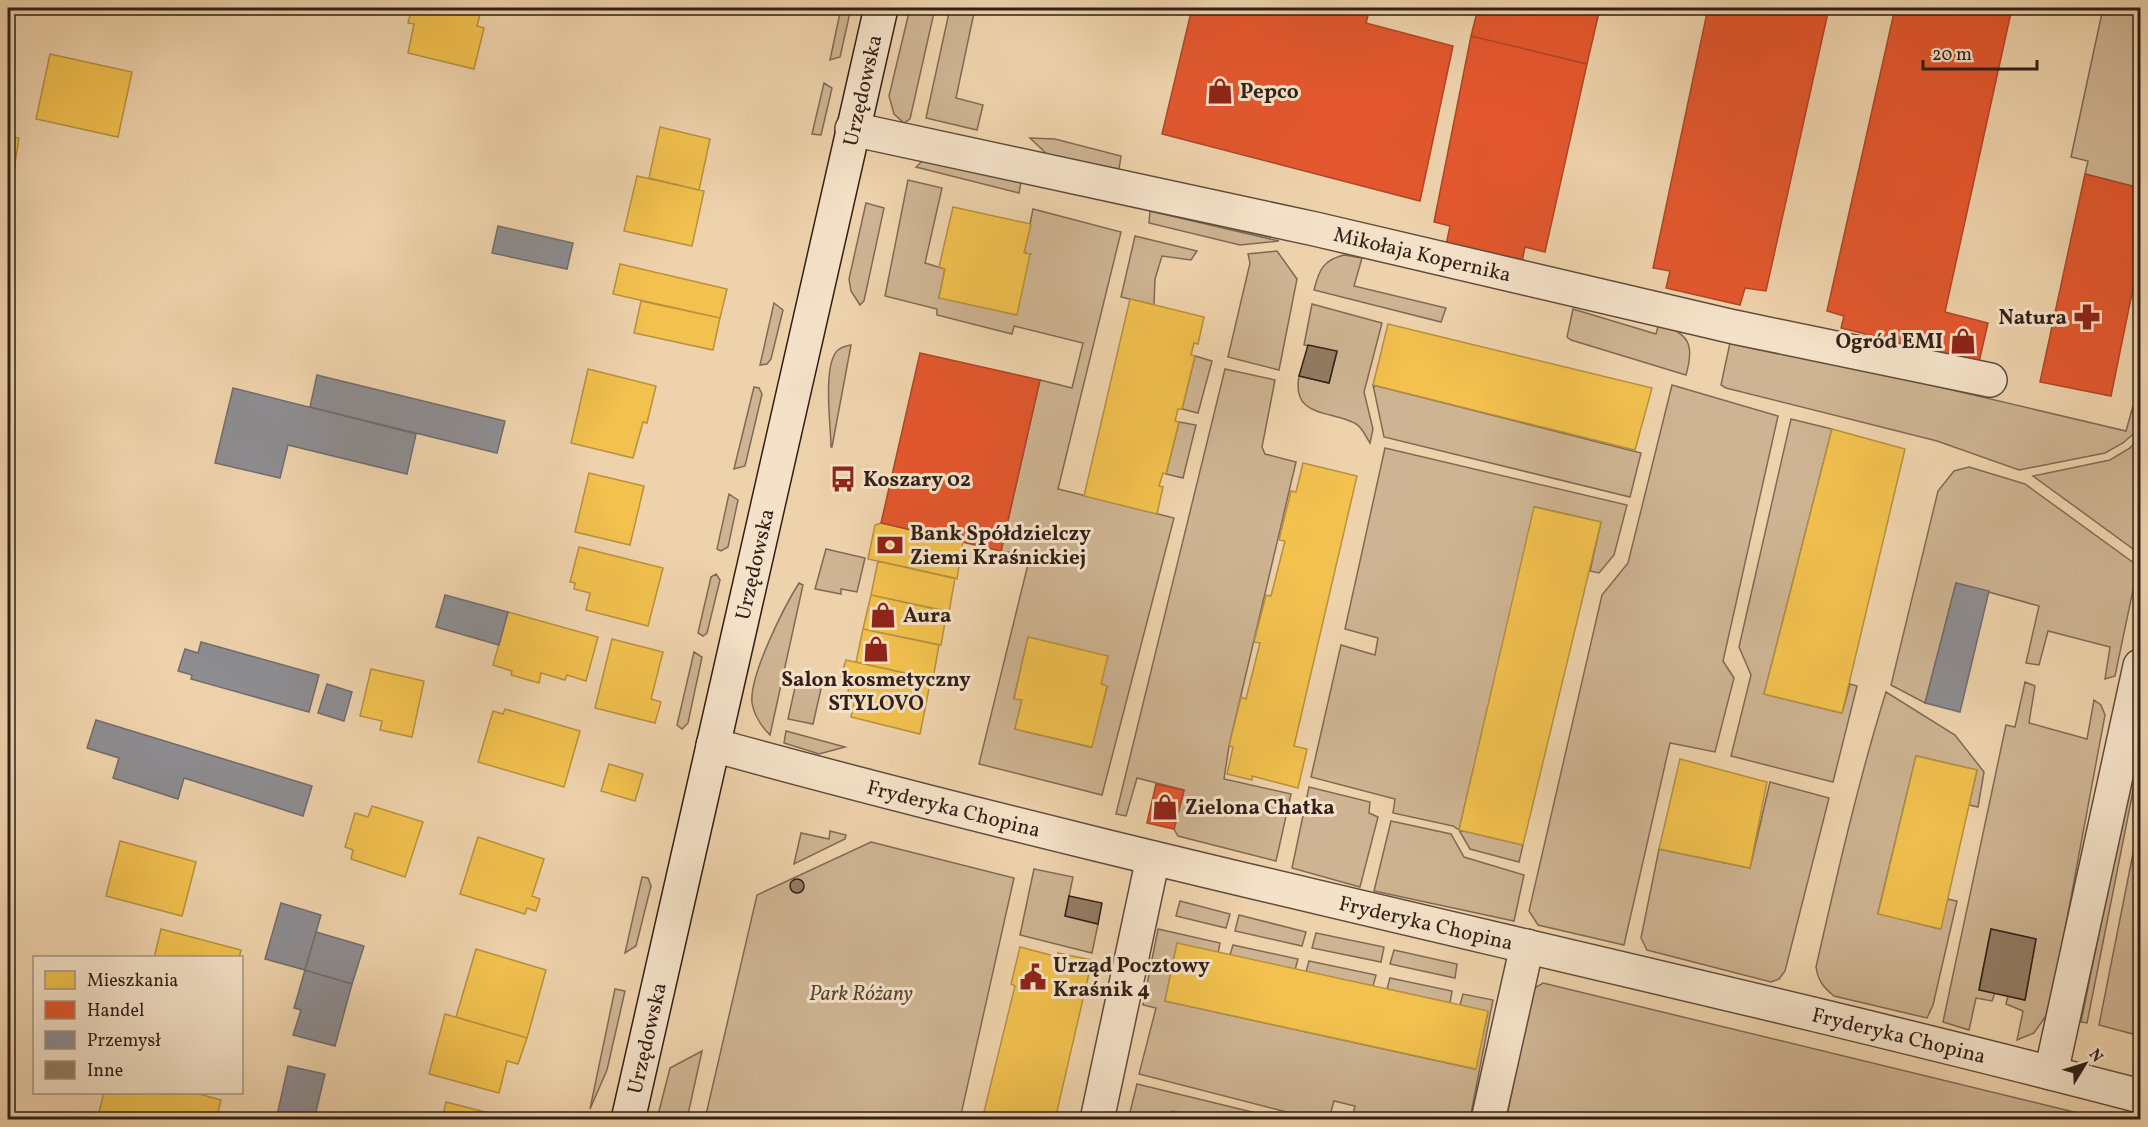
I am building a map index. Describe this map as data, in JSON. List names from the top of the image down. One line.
{"streets":{"street":["Urzędowska","Mikołaja Kopernika","Fryderyka Chopina"]},"crossings":[["Urzędowska","Mikołaja Kopernika"],["Urzędowska","Fryderyka Chopina"]],"parks":["Park Różany"],"places":{"shop":["Pepco","Ogród EMI","Aura","Salon kosmetyczny STYLOVO","Zielona Chatka"],"pharmacy":["Natura"],"bus stop":["Koszary 02"],"bank":["Bank Spółdzielczy Ziemi Kraśnickiej"],"public building":["Urząd Pocztowy Kraśnik 4"]},"legend":["Mieszkania","Handel","Przemysł","Inne"],"scale_bar":"20 m","north":"top right"}
